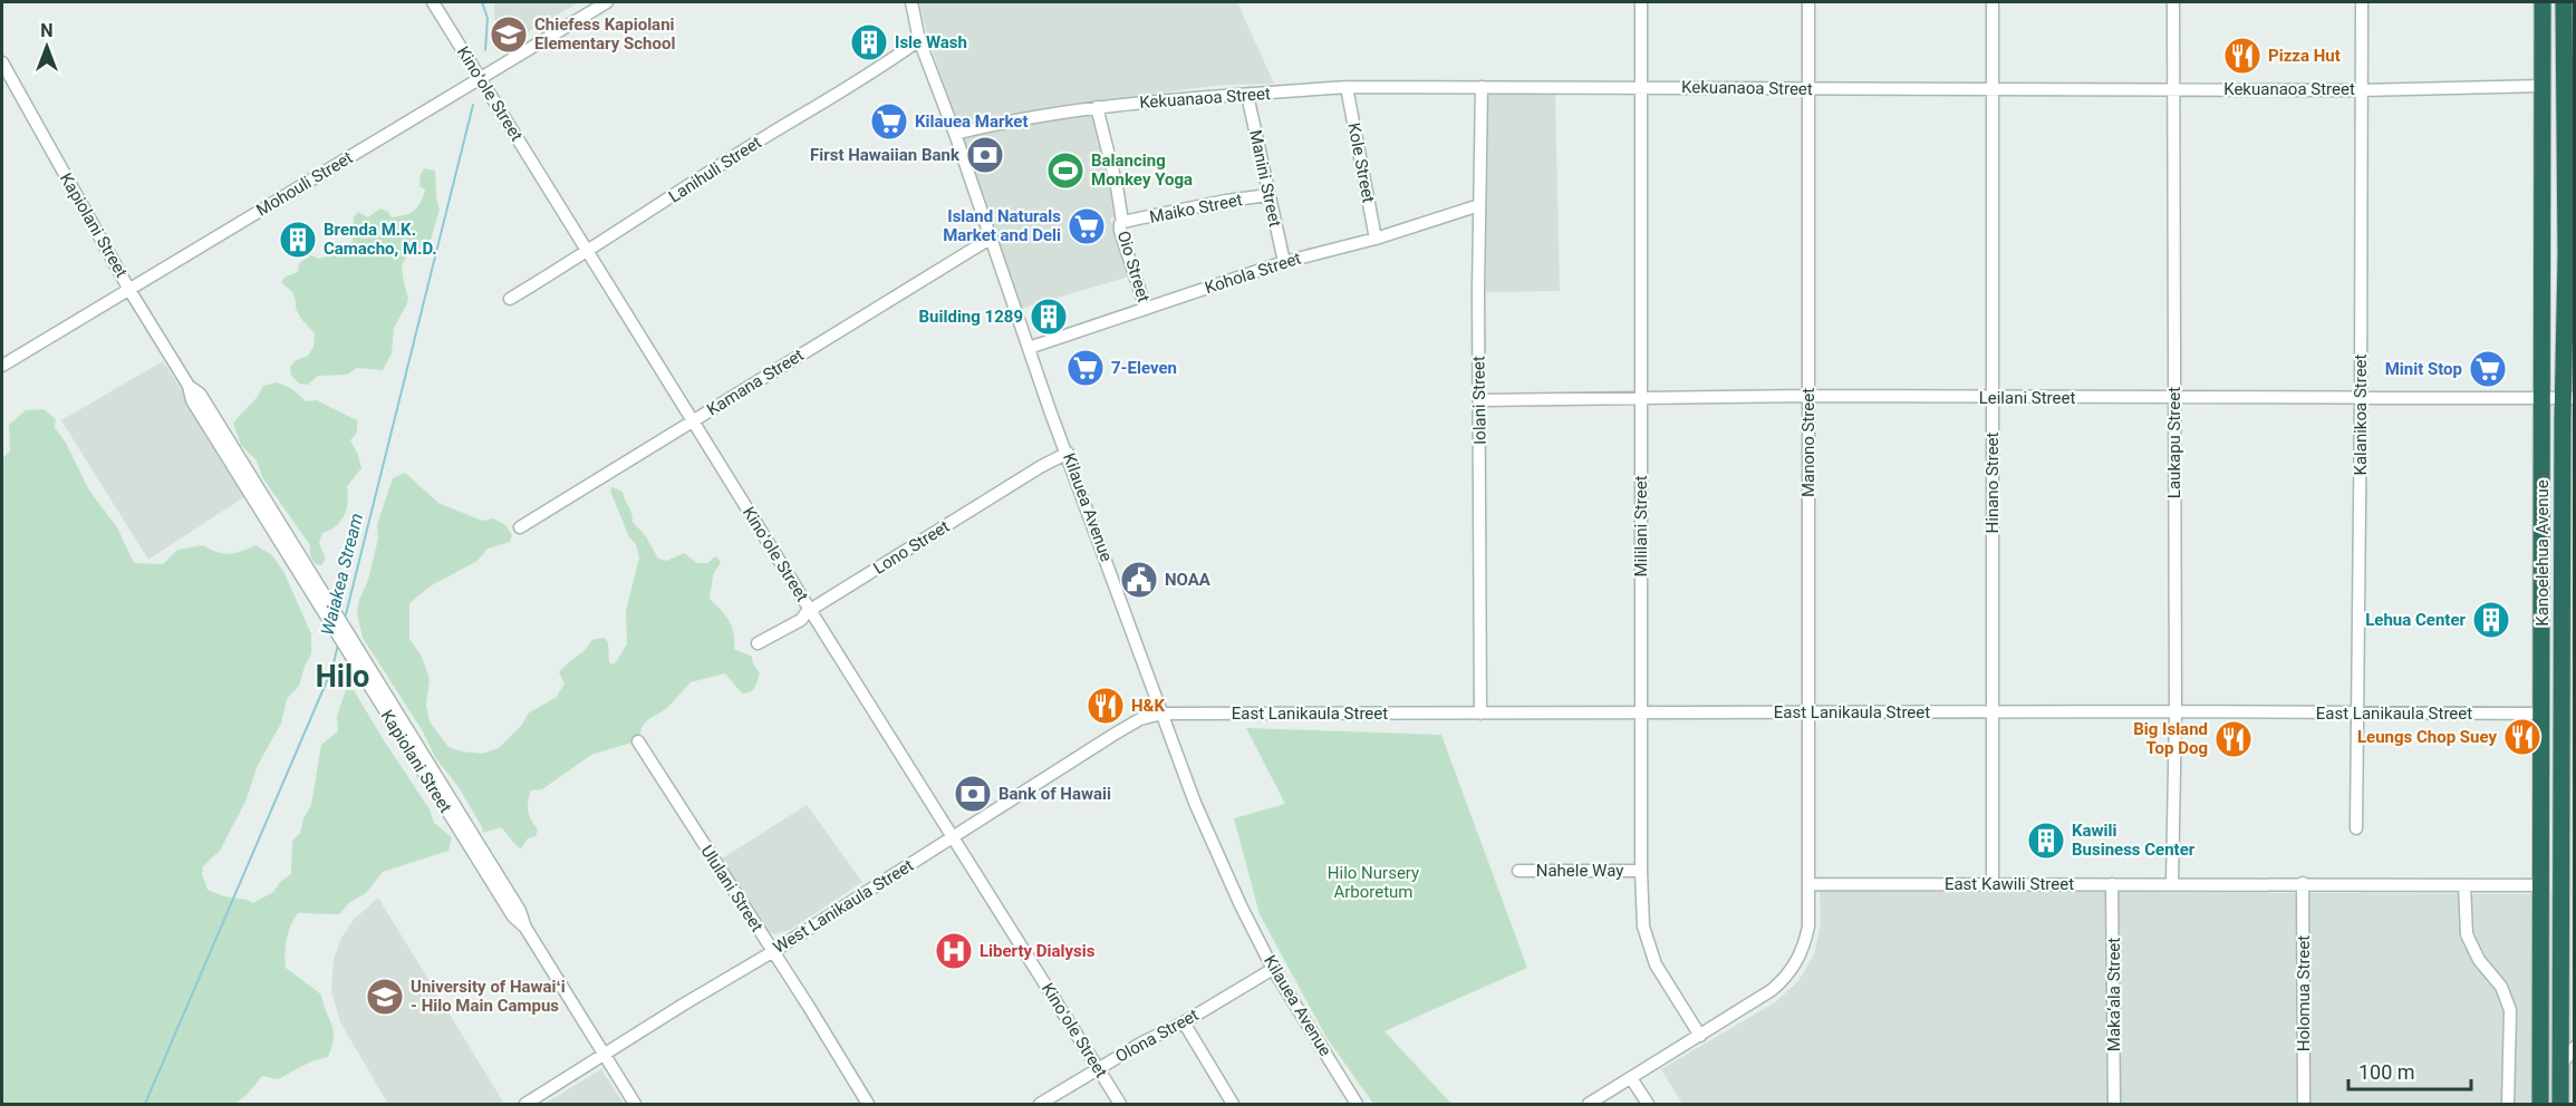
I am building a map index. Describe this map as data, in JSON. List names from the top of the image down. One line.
{"streets":{"highway":["Kanoelehua Avenue"],"street":["Kekuanaoa Street","Kinoʻole Street","Kole Street","Lanihuli Street","Manini Street","Mohouli Street","Maiko Street","Kapiolani Street","Oio Street","Kohola Street","Kamana Street","Leilani Street","Iolani Street","Kalanikoa Street","Manono Street","Laukapu Street","Hinano Street","Kilauea Avenue","Mililani Street","Lono Street","East Lanikaula Street","Nahele Way","East Kawili Street","Ululani Street","West Lanikaula Street","Holomua Street","Maka‘ala Street","Olona Street"]},"crossings":[["Kekuanaoa Street","Kole Street"],["Kekuanaoa Street","Manini Street"],["Kekuanaoa Street","Oio Street"],["Kekuanaoa Street","Iolani Street"],["Kekuanaoa Street","Kalanikoa Street"],["Kekuanaoa Street","Manono Street"],["Kekuanaoa Street","Laukapu Street"],["Kekuanaoa Street","Hinano Street"],["Kekuanaoa Street","Kilauea Avenue"],["Kekuanaoa Street","Mililani Street"],["Kekuanaoa Street","Kanoelehua Avenue"],["Kinoʻole Street","Lanihuli Street"],["Kinoʻole Street","Mohouli Street"],["Kinoʻole Street","Kamana Street"],["Kinoʻole Street","Lono Street"],["Kinoʻole Street","West Lanikaula Street"],["Kinoʻole Street","Olona Street"],["Kole Street","Kohola Street"],["Lanihuli Street","Kilauea Avenue"],["Manini Street","Maiko Street"],["Manini Street","Kohola Street"],["Mohouli Street","Kapiolani Street"],["Maiko Street","Oio Street"],["Kapiolani Street","West Lanikaula Street"],["Oio Street","Kohola Street"],["Kohola Street","Iolani Street"],["Kohola Street","Kilauea Avenue"],["Kamana Street","Kilauea Avenue"],["Leilani Street","Iolani Street"],["Leilani Street","Kalanikoa Street"],["Leilani Street","Manono Street"],["Leilani Street","Laukapu Street"],["Leilani Street","Hinano Street"],["Leilani Street","Mililani Street"],["Leilani Street","Kanoelehua Avenue"],["Iolani Street","East Lanikaula Street"],["Kalanikoa Street","East Lanikaula Street"],["Manono Street","East Lanikaula Street"],["Manono Street","East Kawili Street"],["Laukapu Street","East Lanikaula Street"],["Laukapu Street","East Kawili Street"],["Hinano Street","East Lanikaula Street"],["Hinano Street","East Kawili Street"],["Kilauea Avenue","Lono Street"],["Kilauea Avenue","East Lanikaula Street"],["Kilauea Avenue","West Lanikaula Street"],["Kilauea Avenue","Olona Street"],["Mililani Street","East Lanikaula Street"],["Mililani Street","Nahele Way"],["Kanoelehua Avenue","East Lanikaula Street"],["Kanoelehua Avenue","East Kawili Street"],["East Lanikaula Street","West Lanikaula Street"],["East Kawili Street","Holomua Street"],["East Kawili Street","Maka‘ala Street"],["Ululani Street","West Lanikaula Street"]],"districts":["Hilo"],"water":["Waiakea Stream"],"parks":["Hilo Nursery Arboretum"],"places":{"school or university":["Chiefess Kapiolani Elementary School","University of Hawaiʻi - Hilo Main Campus"],"building":["Isle Wash","Brenda M.K. Camacho, M.D.","Building 1289","Lehua Center","Kawili Business Center"],"restaurant":["Pizza Hut","H&K","Leungs Chop Suey","Big Island Top Dog"],"supermarket":["Kilauea Market","Island Naturals Market and Deli","7-Eleven","Minit Stop"],"bank":["First Hawaiian Bank","Bank of Hawaii"],"sports":["Balancing Monkey Yoga"],"public building":["NOAA"],"hospital":["Liberty Dialysis"]},"scale_bar":"100 m","north":"top"}
